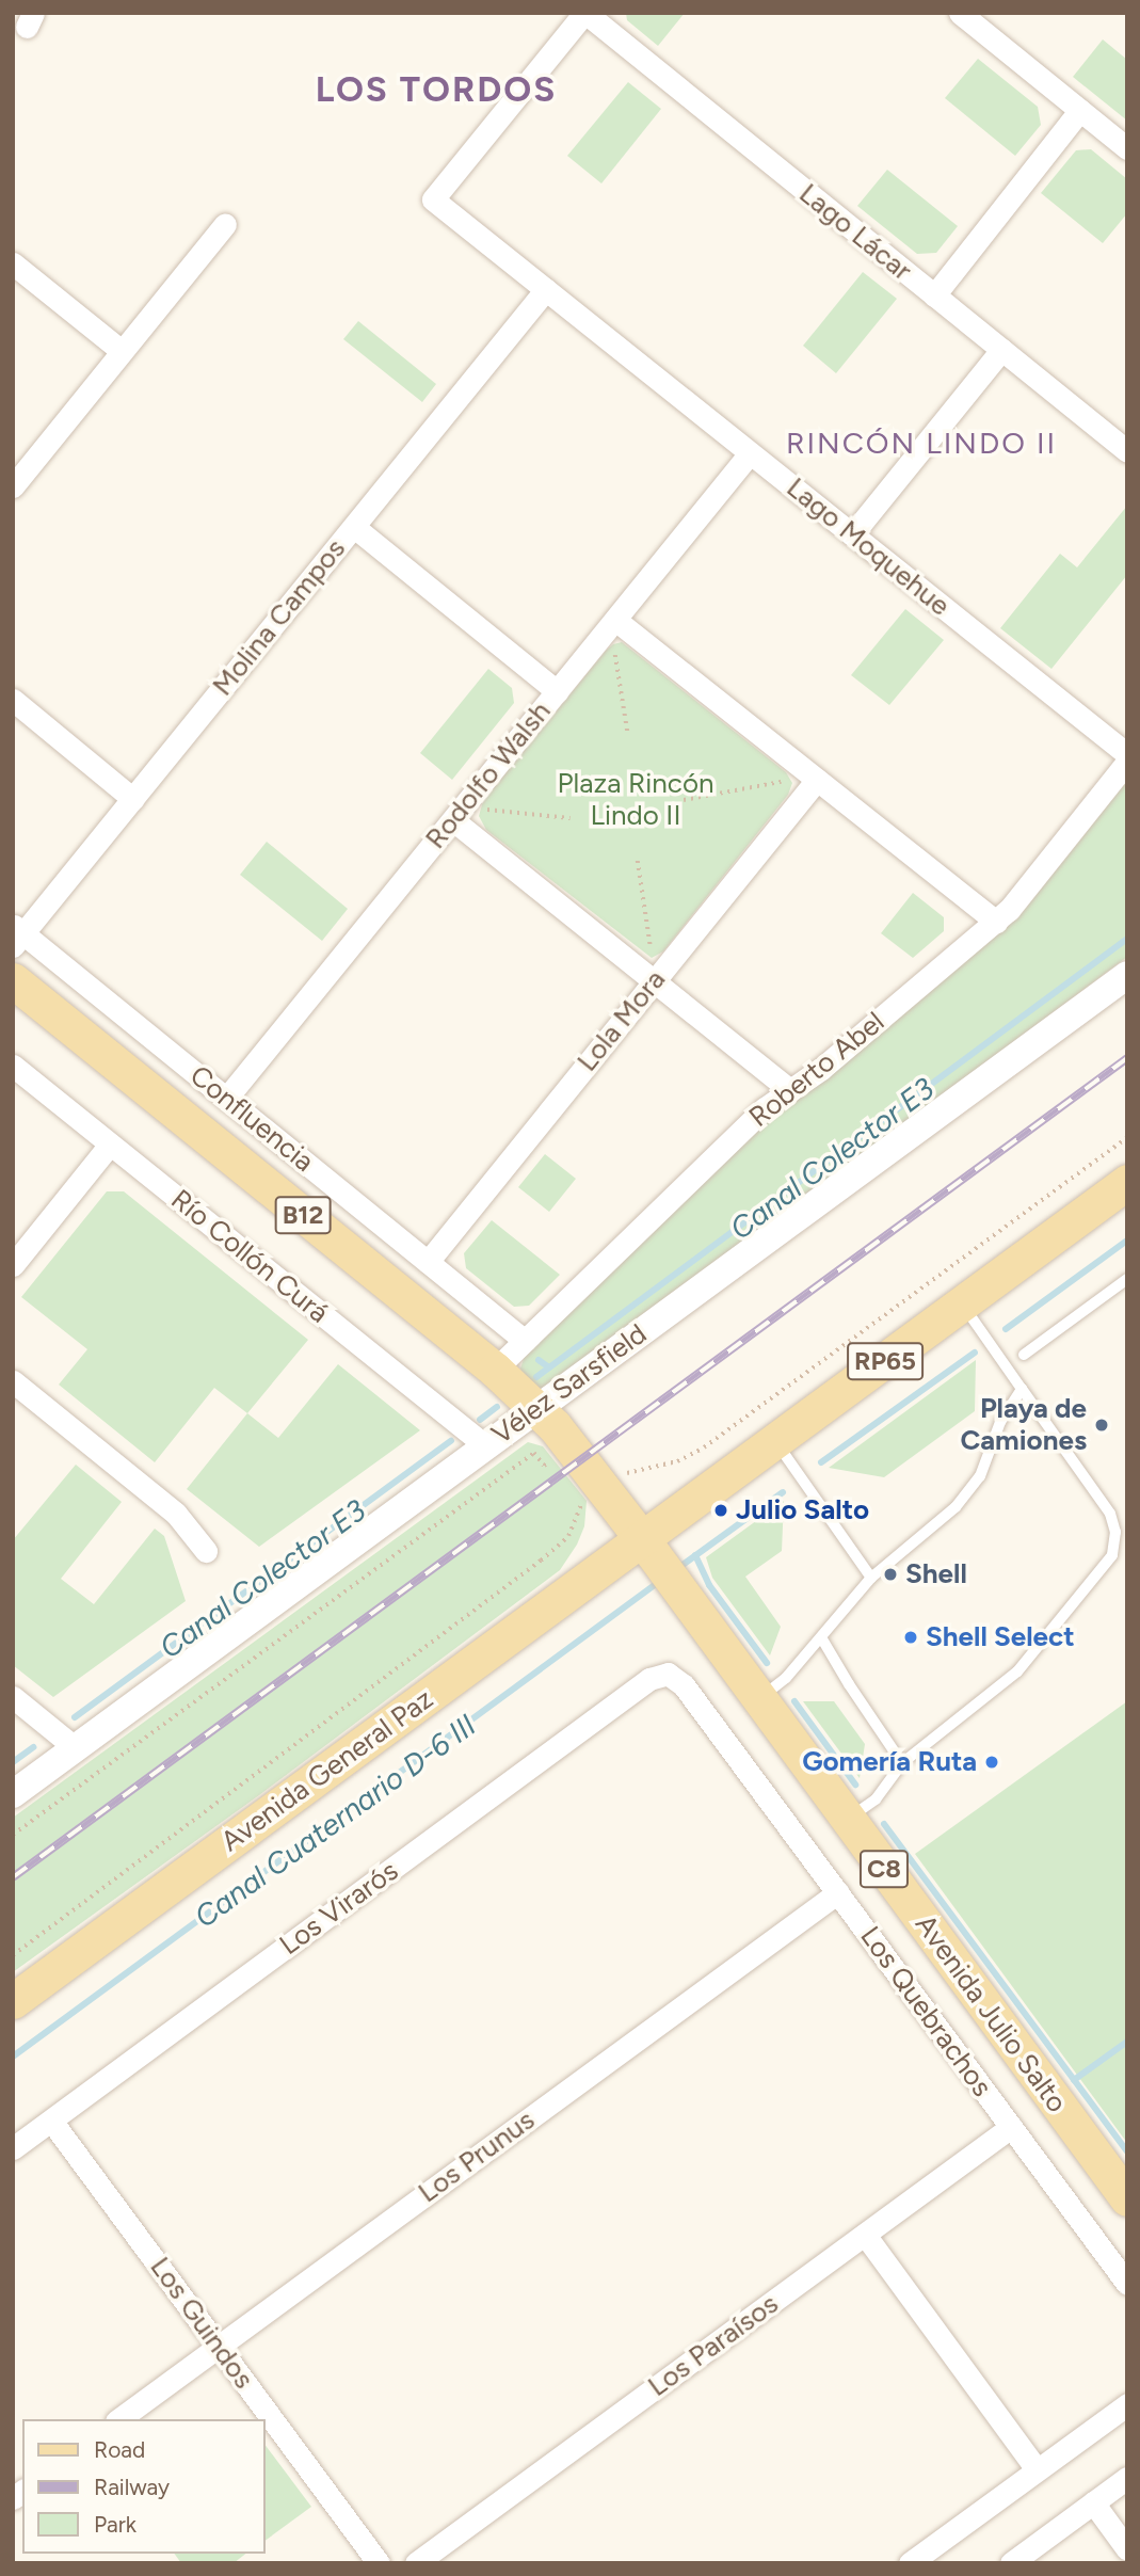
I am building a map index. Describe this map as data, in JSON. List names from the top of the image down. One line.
{"streets":{"main road":["B12","RP65","Avenida General Paz","C8","Avenida Julio Salto"],"street":["Lago Lácar","Lago Moquehue","Molina Campos","Rodolfo Walsh","Lola Mora","Roberto Abel","Confluencia","Río Collón Curá","Vélez Sarsfield","Los Virarós","Los Quebrachos","Los Prunus","Los Guindos","Los Paraísos"]},"crossings":[["Lago Lácar","Lago Moquehue"],["Lago Moquehue","Molina Campos"],["Lago Moquehue","Rodolfo Walsh"],["Molina Campos","Confluencia"],["Rodolfo Walsh","Confluencia"],["Lola Mora","Confluencia"],["Roberto Abel","Confluencia"],["Roberto Abel","B12"],["B12","RP65"],["B12","Vélez Sarsfield"],["B12","Avenida General Paz"],["B12","Avenida Julio Salto"],["Río Collón Curá","Vélez Sarsfield"],["RP65","Avenida General Paz"],["RP65","Avenida Julio Salto"],["Avenida General Paz","Avenida Julio Salto"],["Los Virarós","Los Quebrachos"],["Los Virarós","Los Guindos"],["Los Quebrachos","Los Prunus"],["Los Quebrachos","Los Paraísos"],["Los Prunus","Los Guindos"]],"districts":["LOS TORDOS","RINCÓN LINDO II"],"water":["Canal Colector E3","Canal Cuaternario D-6 III"],"parks":["Plaza Rincón Lindo II"],"places":["Playa de Camiones","Julio Salto","Shell","Shell Select","Gomería Ruta"],"legend":["Road","Railway","Park"]}
